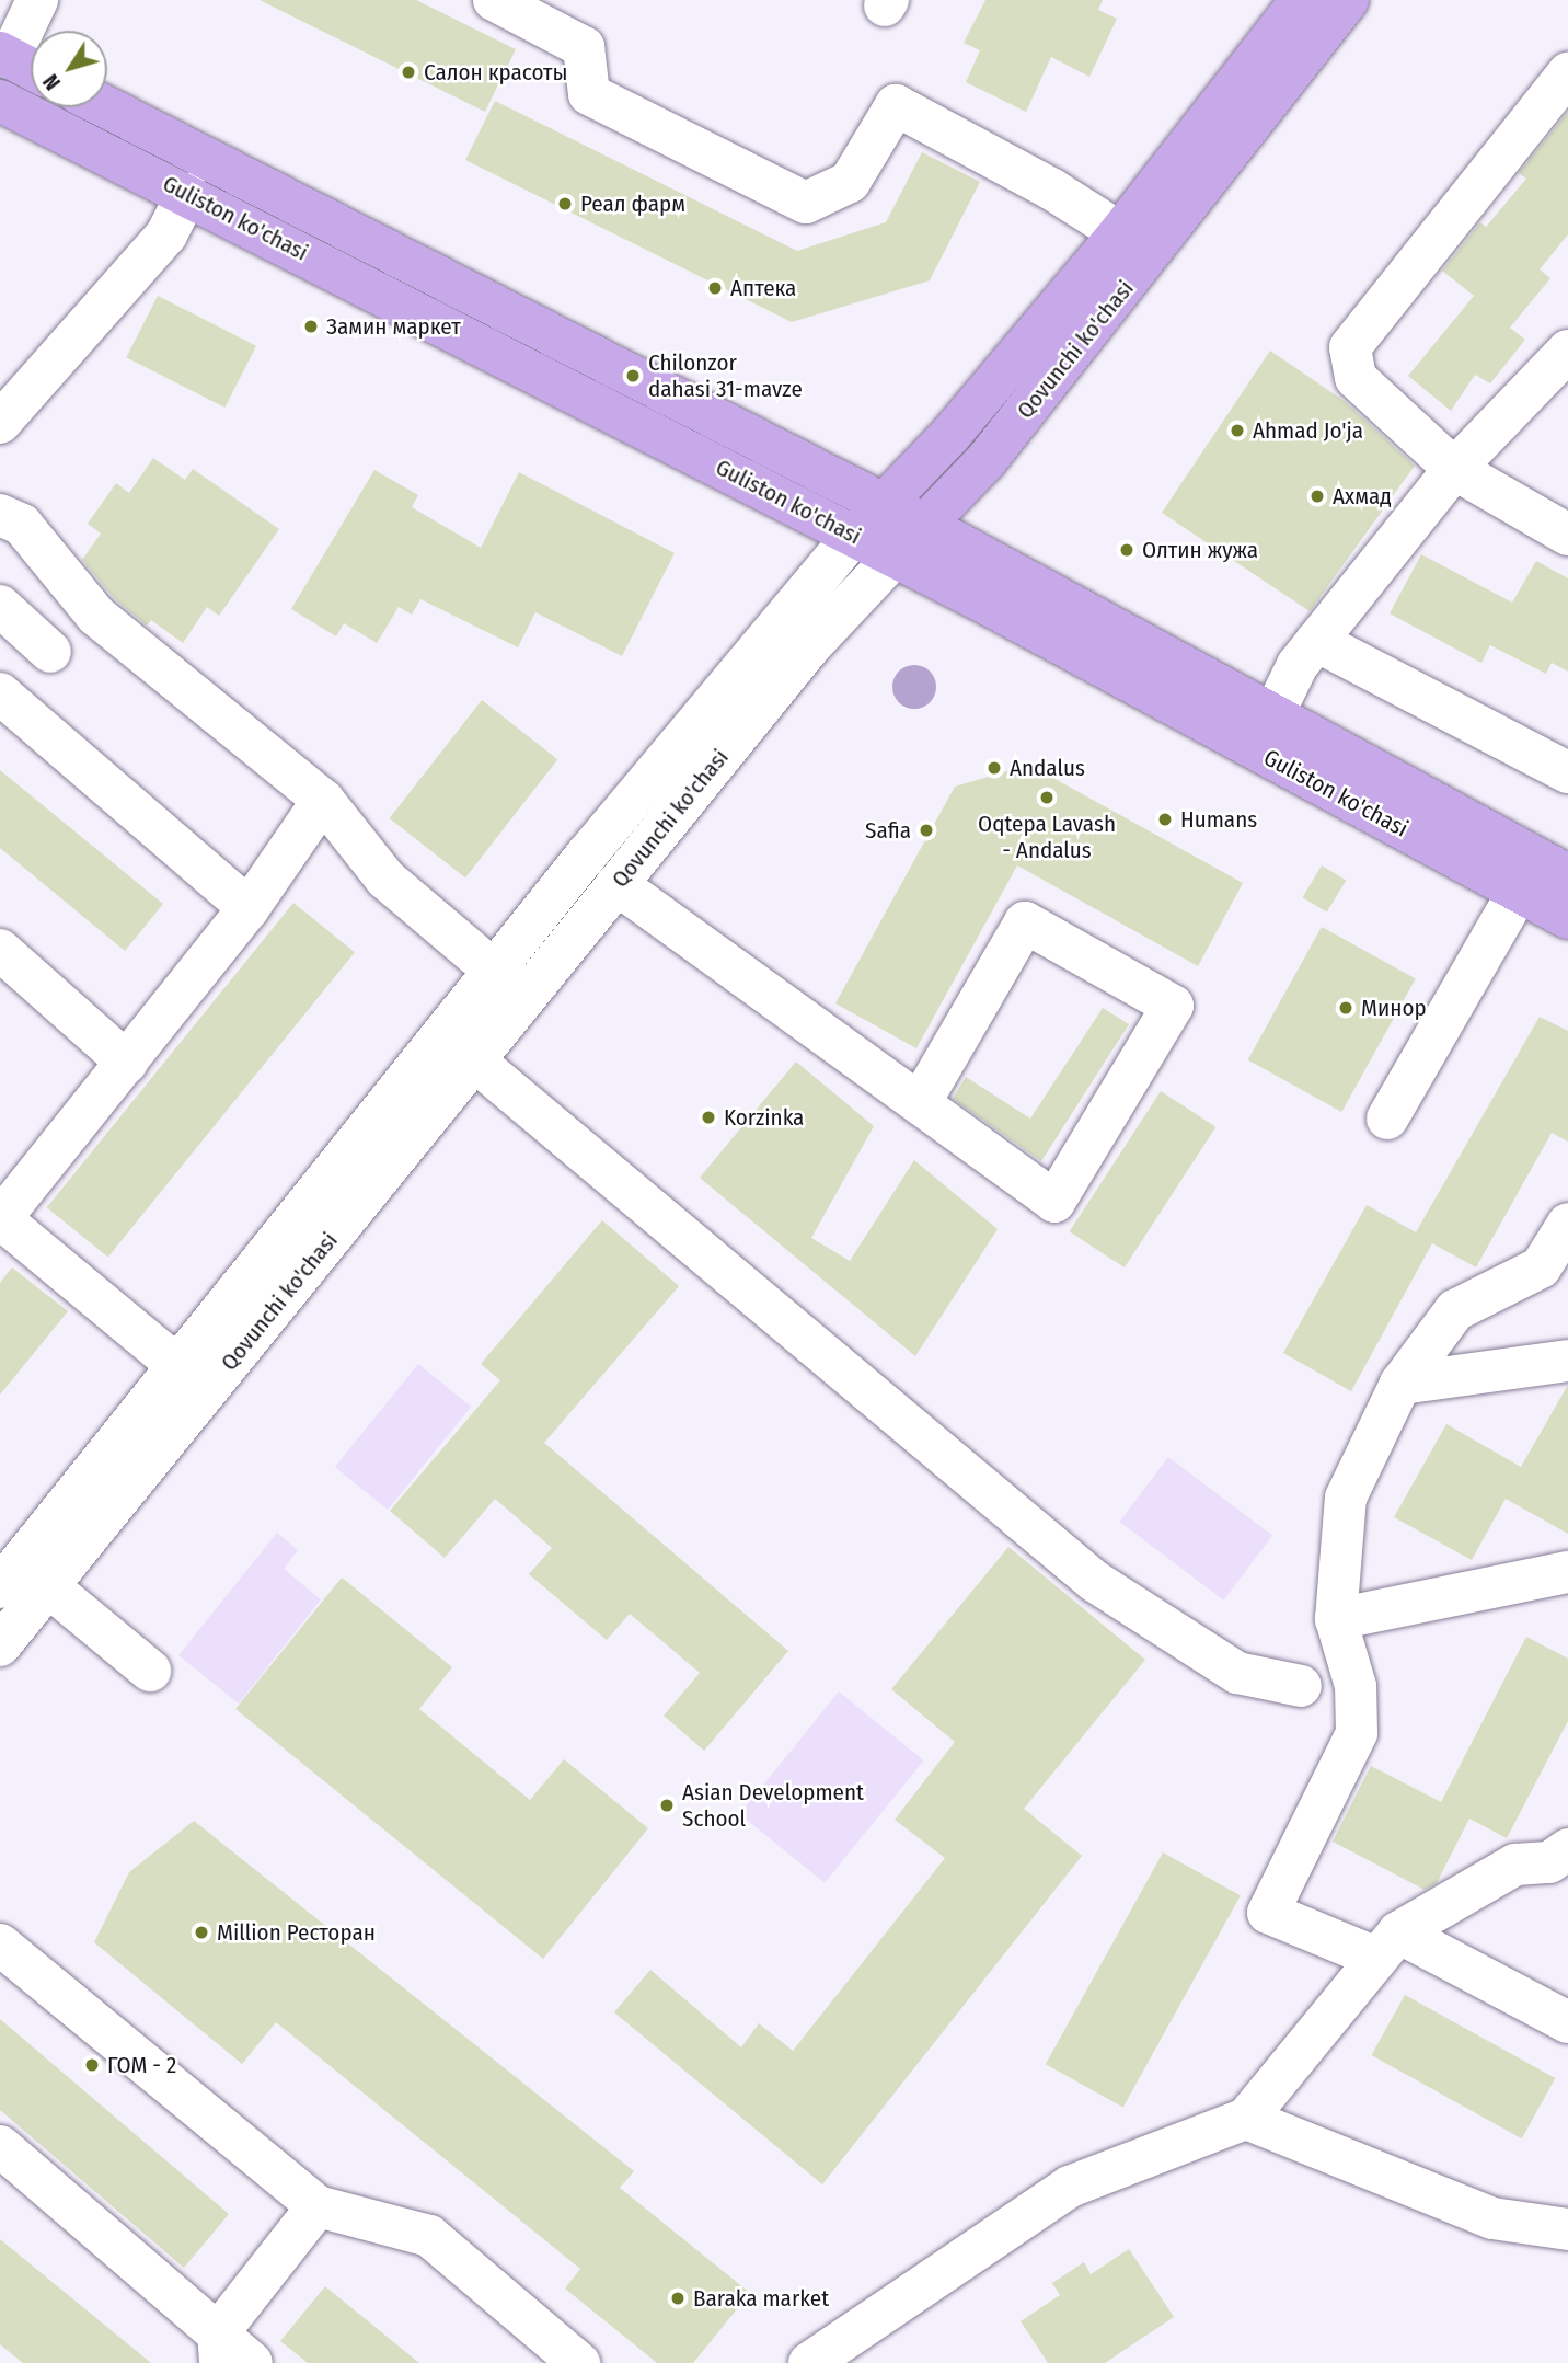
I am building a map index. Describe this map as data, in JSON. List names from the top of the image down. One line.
{"streets":{"main road":["Guliston ko'chasi","Qovunchi ko'chasi"]},"crossings":[["Guliston ko'chasi","Qovunchi ko'chasi"]],"places":["Салон красоты","Реал фарм","Аптека","Замин маркет","Chilonzor dahasi 31-mavze","Ahmad Jo'ja","Ахмад","Олтин жужа","Andalus","Oqtepa Lavash - Andalus","Humans","Safia","Минор","Korzinka","Asian Development School","Million Ресторан","ГОМ - 2","Baraka market"],"north":"bottom left"}
